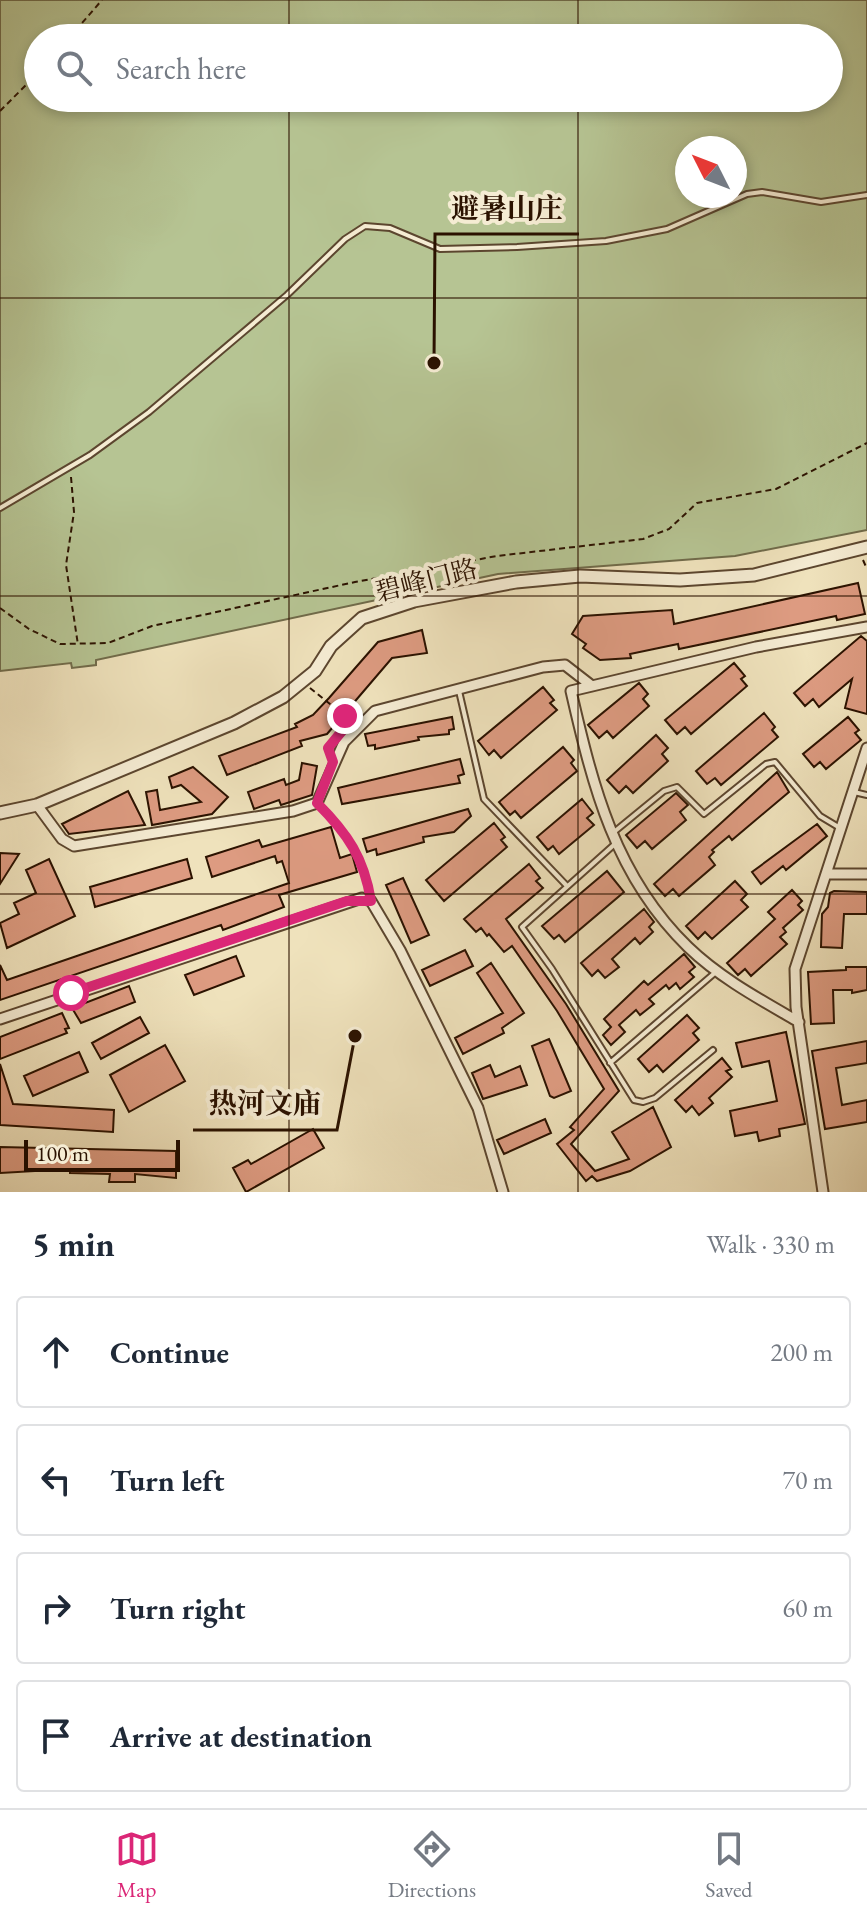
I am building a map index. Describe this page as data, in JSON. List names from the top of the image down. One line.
{"streets":{"street":["碧峰门路"]},"places":["避暑山庄","热河文庙"],"scale_bar":"100 m","north":"top left","page":{"search":"Search here","scale":"100 m","heading":["5 min","Walk · 330 m"],"list":[["Continue","200 m"],["Turn left","70 m"],["Turn right","60 m"],"Arrive at destination"],"nav":["Map","Directions","Saved"]}}
